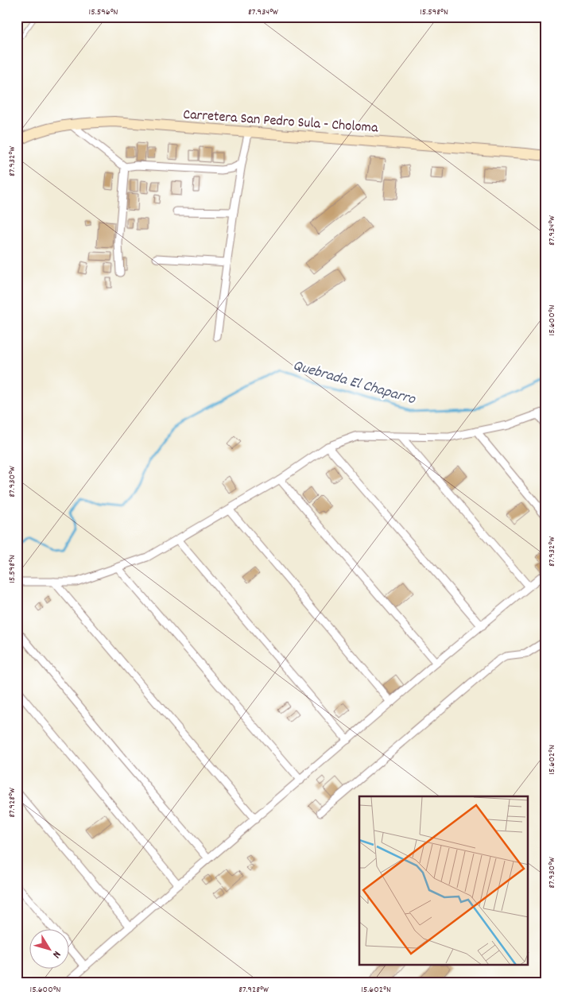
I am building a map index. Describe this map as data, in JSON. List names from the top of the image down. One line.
{"streets":{"main road":["Carretera San Pedro Sula - Choloma"]},"water":["Quebrada El Chaparro"],"north":"bottom right","coordinates":["15.596°N","87.934°W","15.598°N","87.932°W","15.600°N","87.930°W","15.602°N","87.928°W"]}
